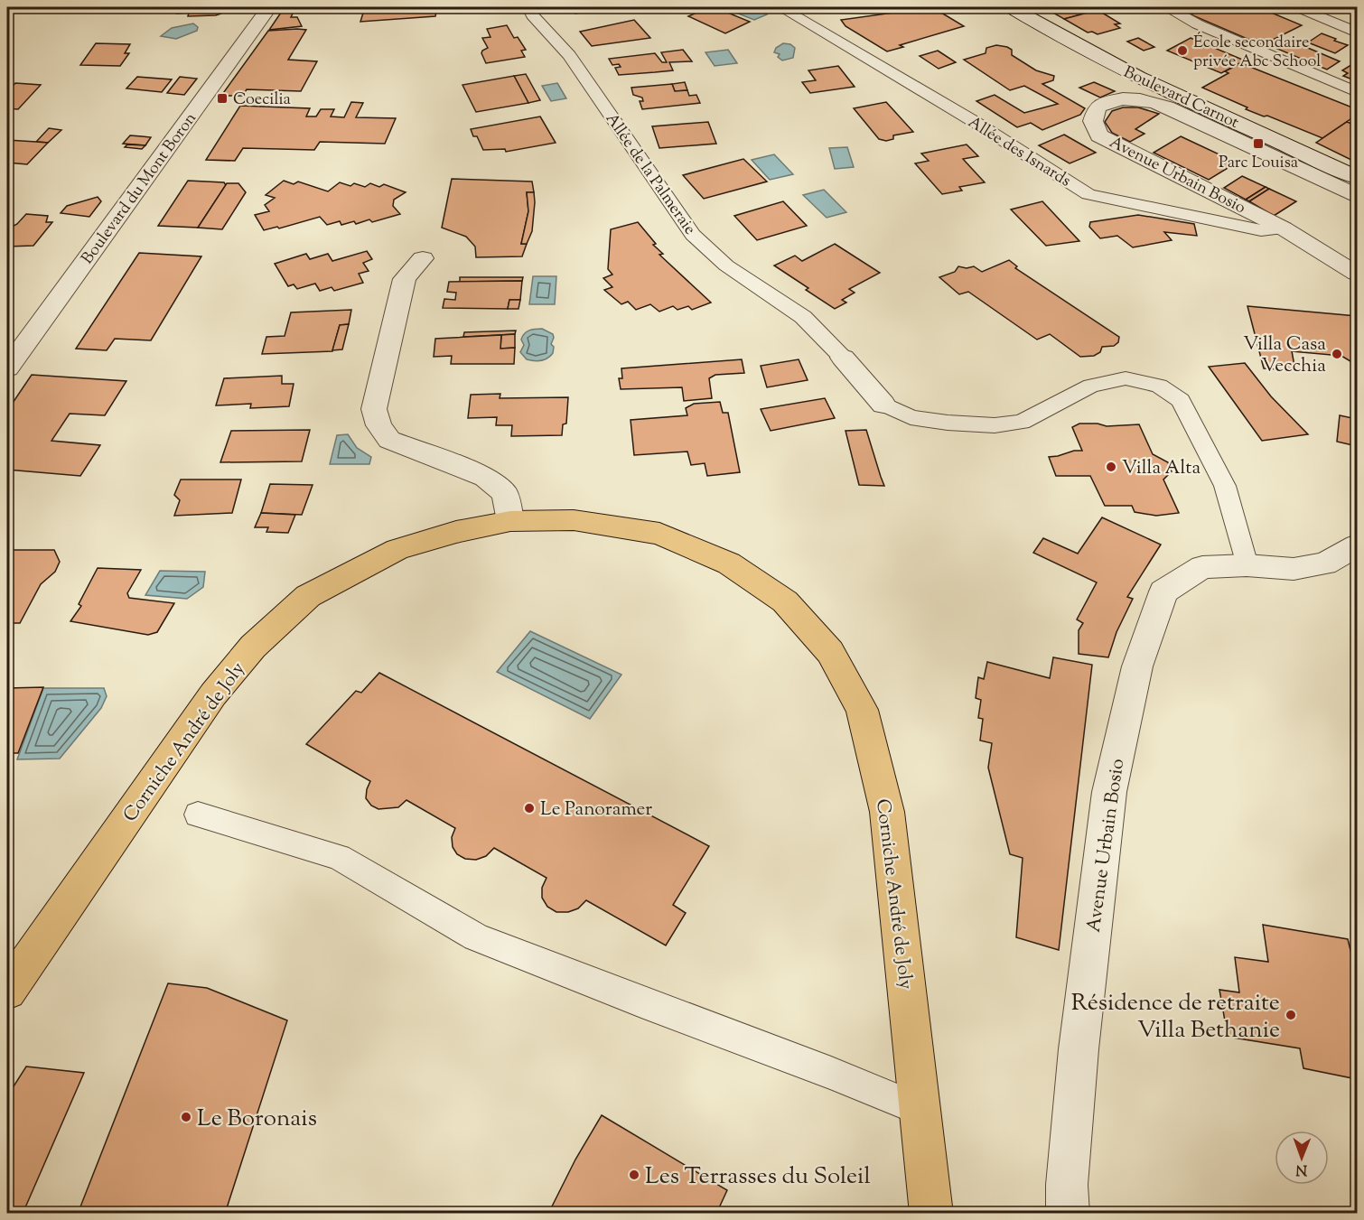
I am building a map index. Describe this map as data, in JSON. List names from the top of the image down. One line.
{"streets":{"main road":["Corniche André de Joly"],"street":["Boulevard Carnot","Allée de la Palmeraie","Avenue Urbain Bosio","Boulevard du Mont Boron"],"lane":["Allée des Isnards"]},"crossings":[["Allée des Isnards","Avenue Urbain Bosio"],["Allée de la Palmeraie","Avenue Urbain Bosio"]],"places":{"other":["École secondaire privée Abc School","Villa Casa Vecchia","Villa Alta","Le Panoramer","Résidence de retraite Villa Bethanie","Le Boronais","Les Terrasses du Soleil"],"transit":["Coecilia","Parc Louisa"]},"north":"bottom"}
